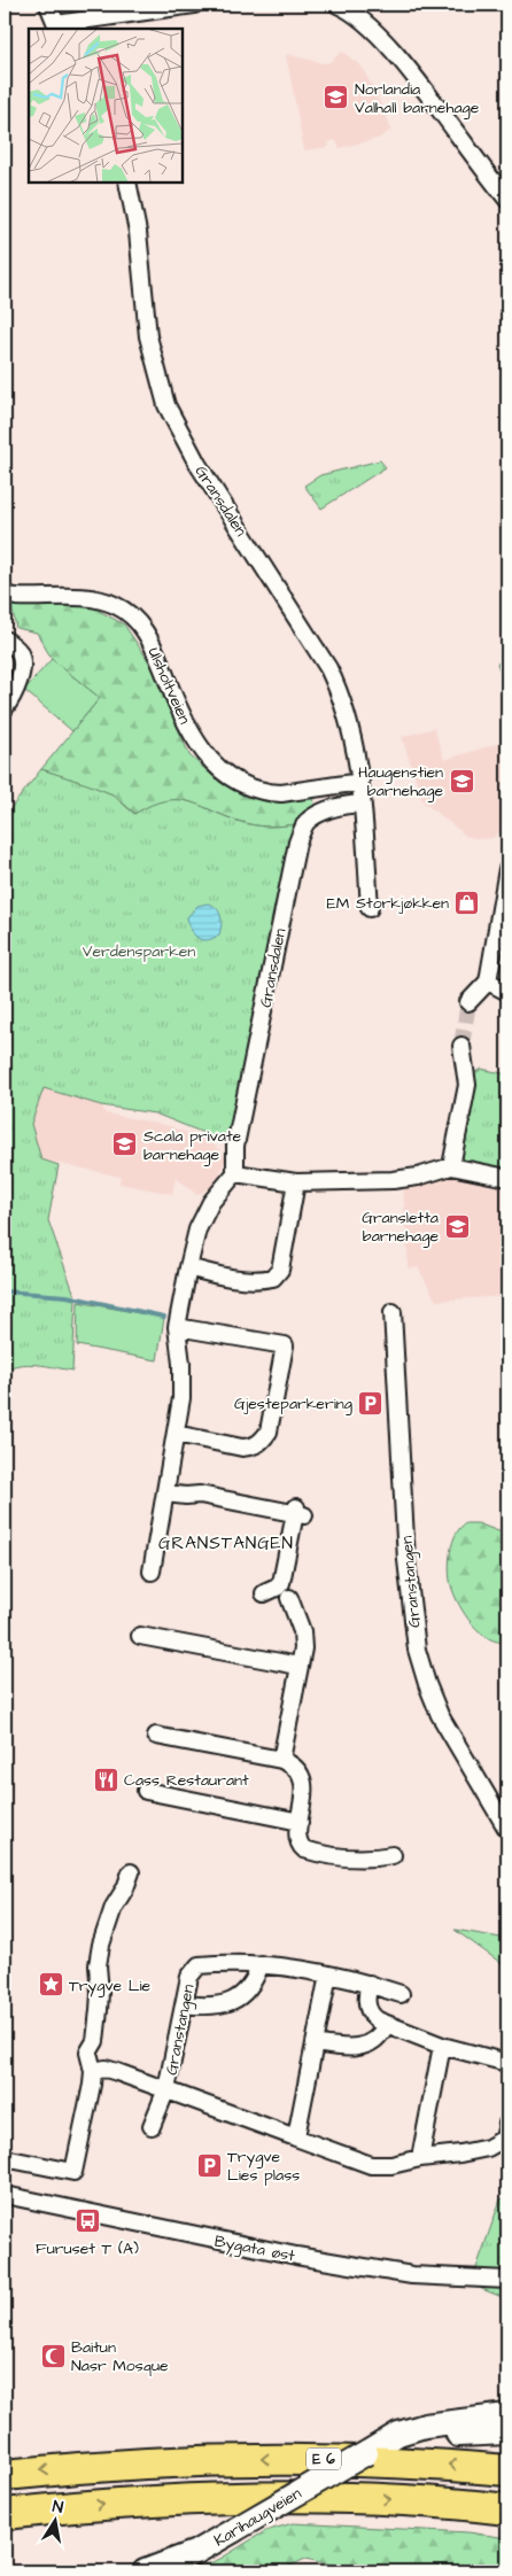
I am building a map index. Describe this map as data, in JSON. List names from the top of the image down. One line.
{"streets":{"highway":["E 6"],"main road":["Karihaugveien"],"street":["Gransdalen","Ulsholtveien","Granstangen","Bygata øst"]},"crossings":[["Gransdalen","Ulsholtveien"]],"districts":["GRANSTANGEN"],"parks":["Verdensparken"],"places":{"school or university":["Norlandia Valhall barnehage","Haugenstien barnehage","Scala private barnehage","Gransletta barnehage"],"shop":["EM Storkjøkken"],"parking":["Gjesteparkering","Trygve Lies plass"],"restaurant":["Cass Restaurant"],"place":["Trygve Lie"],"bus stop":["Furuset T (A)"],"mosque":["Baitun Nasr Mosque"]},"north":"top"}
